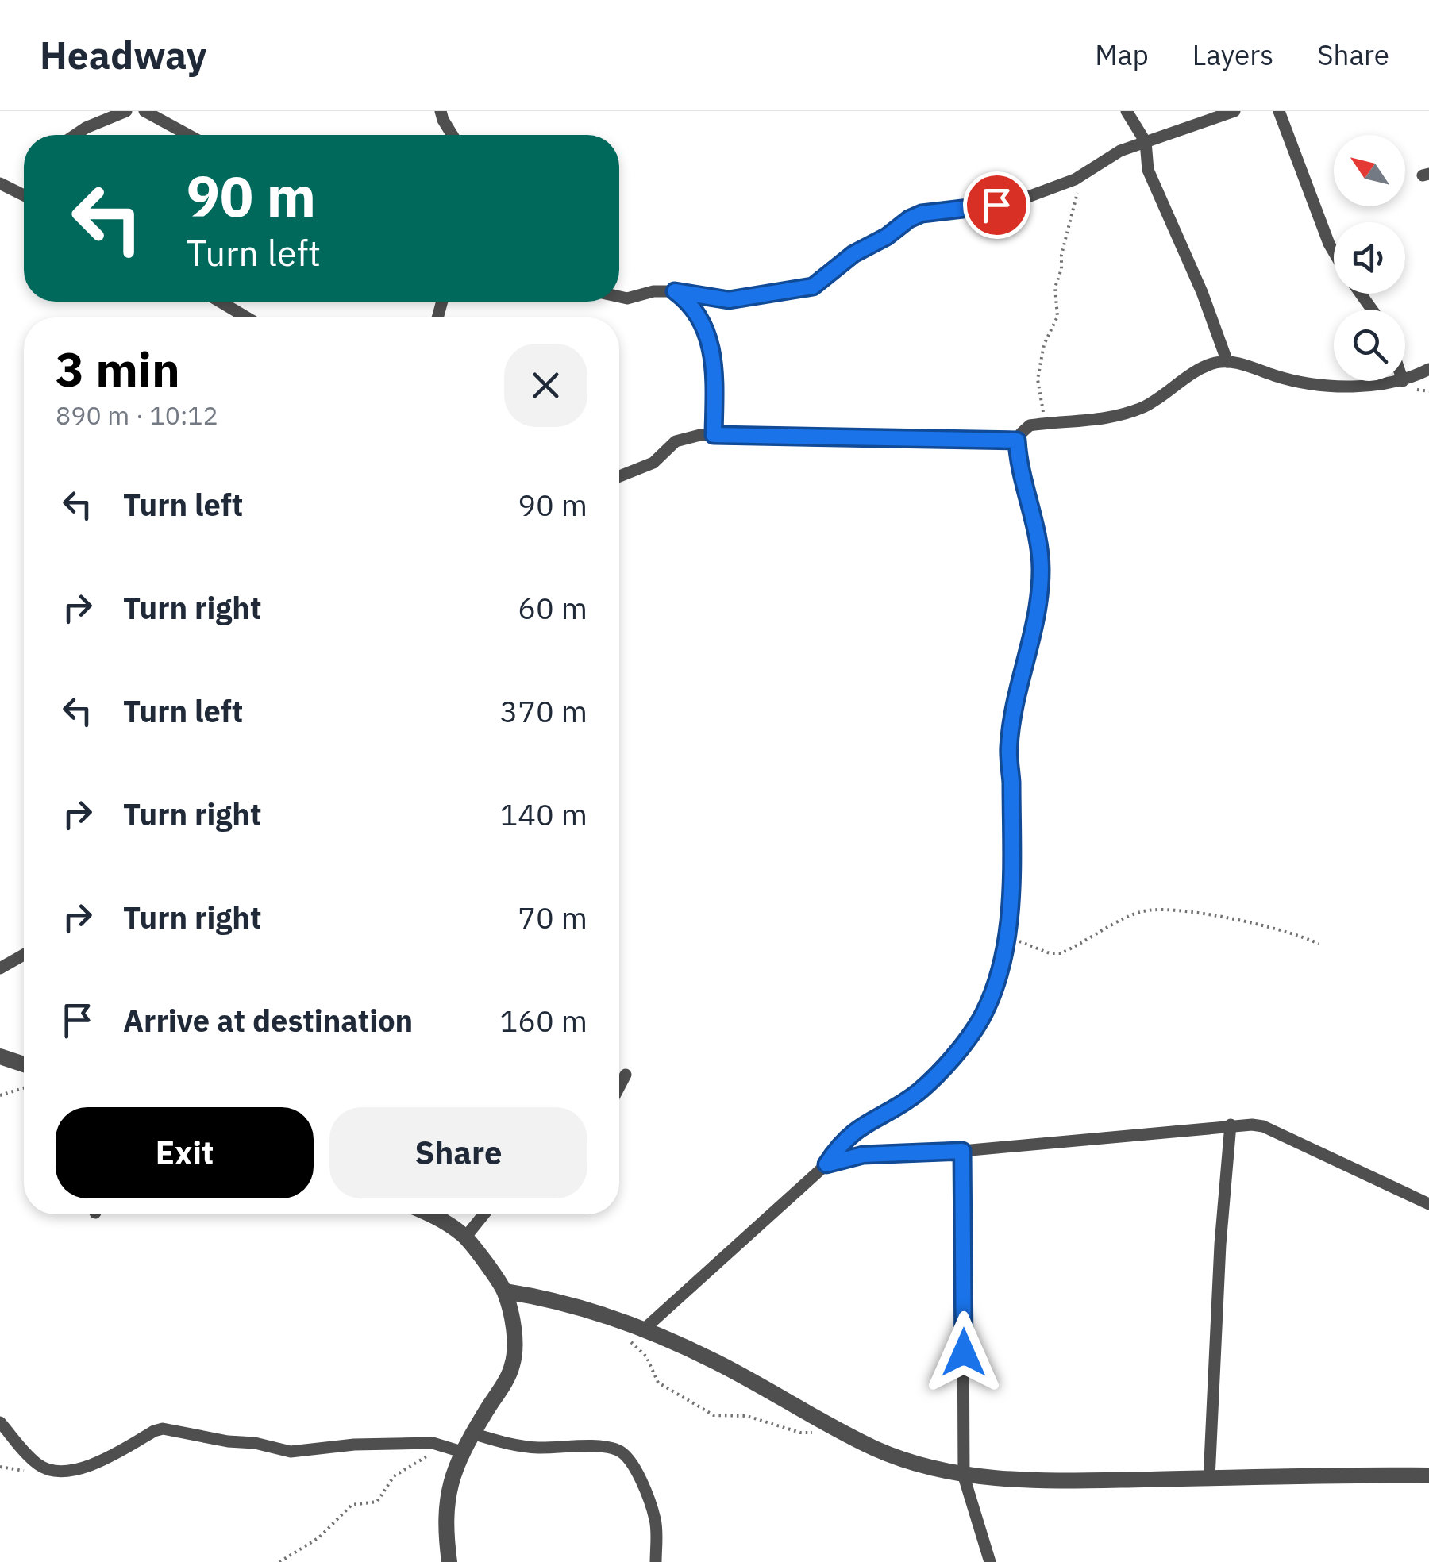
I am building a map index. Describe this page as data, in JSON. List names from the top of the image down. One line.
{"north":"top left","page":{"header":"Headway","nav":["Map","Layers","Share"],"turn":["90 m","Turn left"],"heading":["3 min","890 m · 10:12"],"list":[{"name":"Turn left","value":"90 m"},{"name":"Turn right","value":"60 m"},{"name":"Turn left","value":"370 m"},{"name":"Turn right","value":"140 m"},{"name":"Turn right","value":"70 m"},{"name":"Arrive at destination","value":"160 m"}],"buttons":["Exit","Share"]}}
